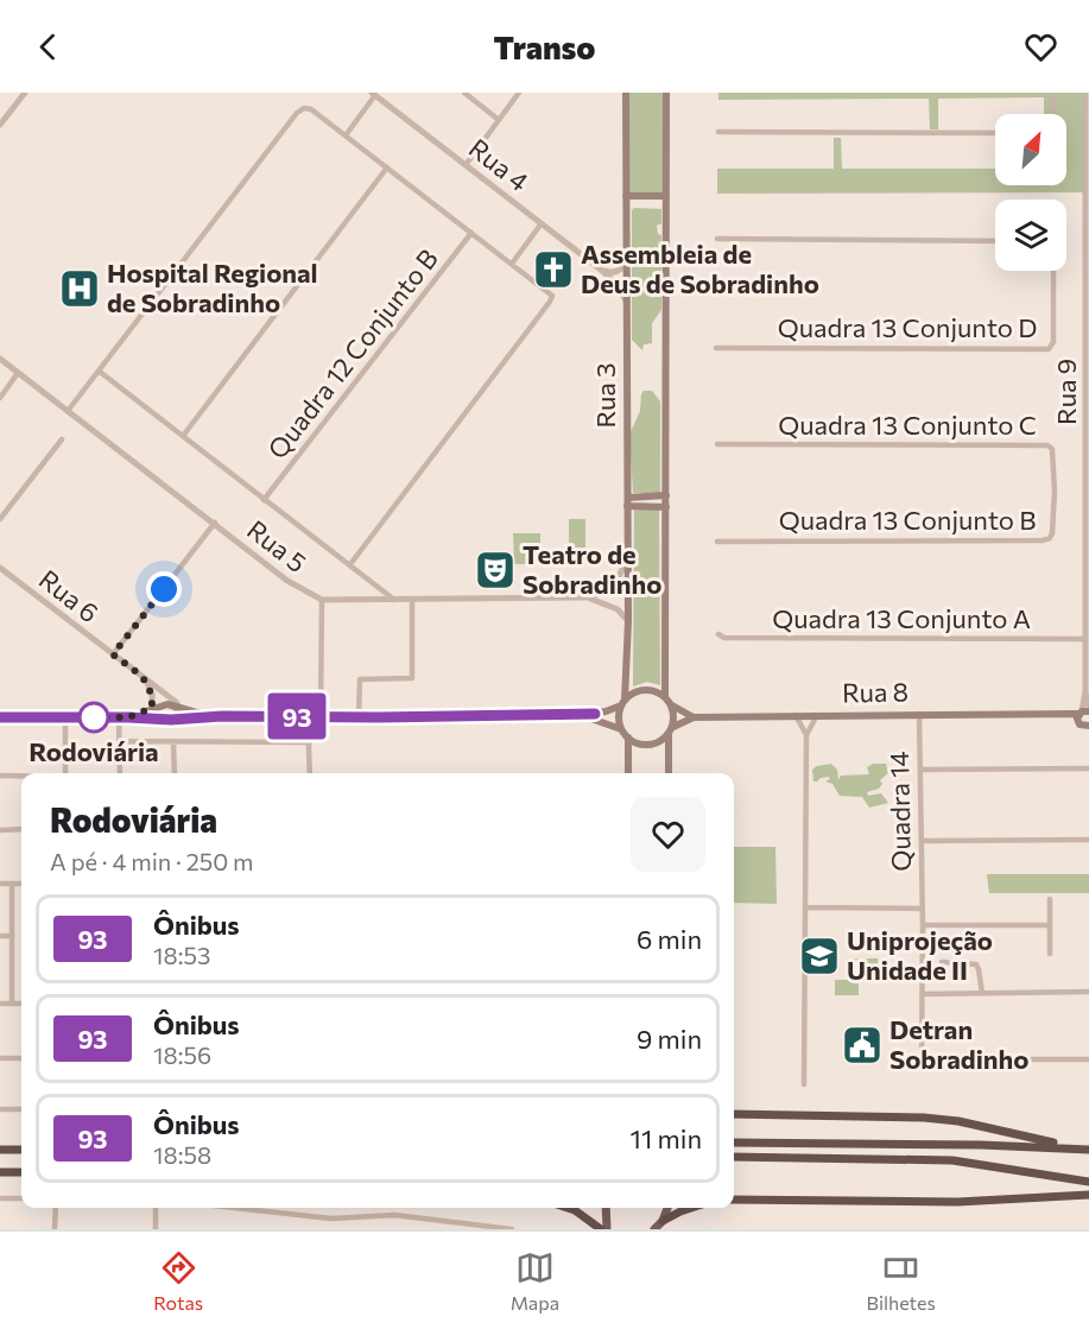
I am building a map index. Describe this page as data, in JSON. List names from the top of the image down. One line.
{"streets":{"main road":["Rua 3","Rua 8"],"street":["Rua 4","Quadra 13 Conjunto D","Quadra 12 Conjunto B","Rua 9","Quadra 13 Conjunto C","Quadra 13 Conjunto B","Rua 5","Rua 6","Quadra 13 Conjunto A","Quadra 14"]},"crossings":[["Rua 4","Rua 3"],["Rua 9","Quadra 13 Conjunto A"],["Rua 9","Rua 8"],["Rua 3","Rua 8"],["Quadra 13 Conjunto C","Quadra 13 Conjunto B"],["Rua 5","Rua 6"],["Rua 8","Quadra 14"]],"places":{"church":["Assembleia de Deus de Sobradinho"],"hospital":["Hospital Regional de Sobradinho"],"theatre":["Teatro de Sobradinho"],"other":["Rodoviária"],"school or university":["Uniprojeção Unidade II"],"public building":["Detran Sobradinho"]},"lines":["bus line 93"],"north":"top right","page":{"header":"Transo","on_map":"93","heading":["Rodoviária","A pé · 4 min · 250 m"],"list":[{"mark":"93","name":"Ônibus","note":"18:53","value":"6 min"},{"mark":"93","name":"Ônibus","note":"18:56","value":"9 min"},{"mark":"93","name":"Ônibus","note":"18:58","value":"11 min"}],"tabs":["Rotas","Mapa","Bilhetes"]}}
